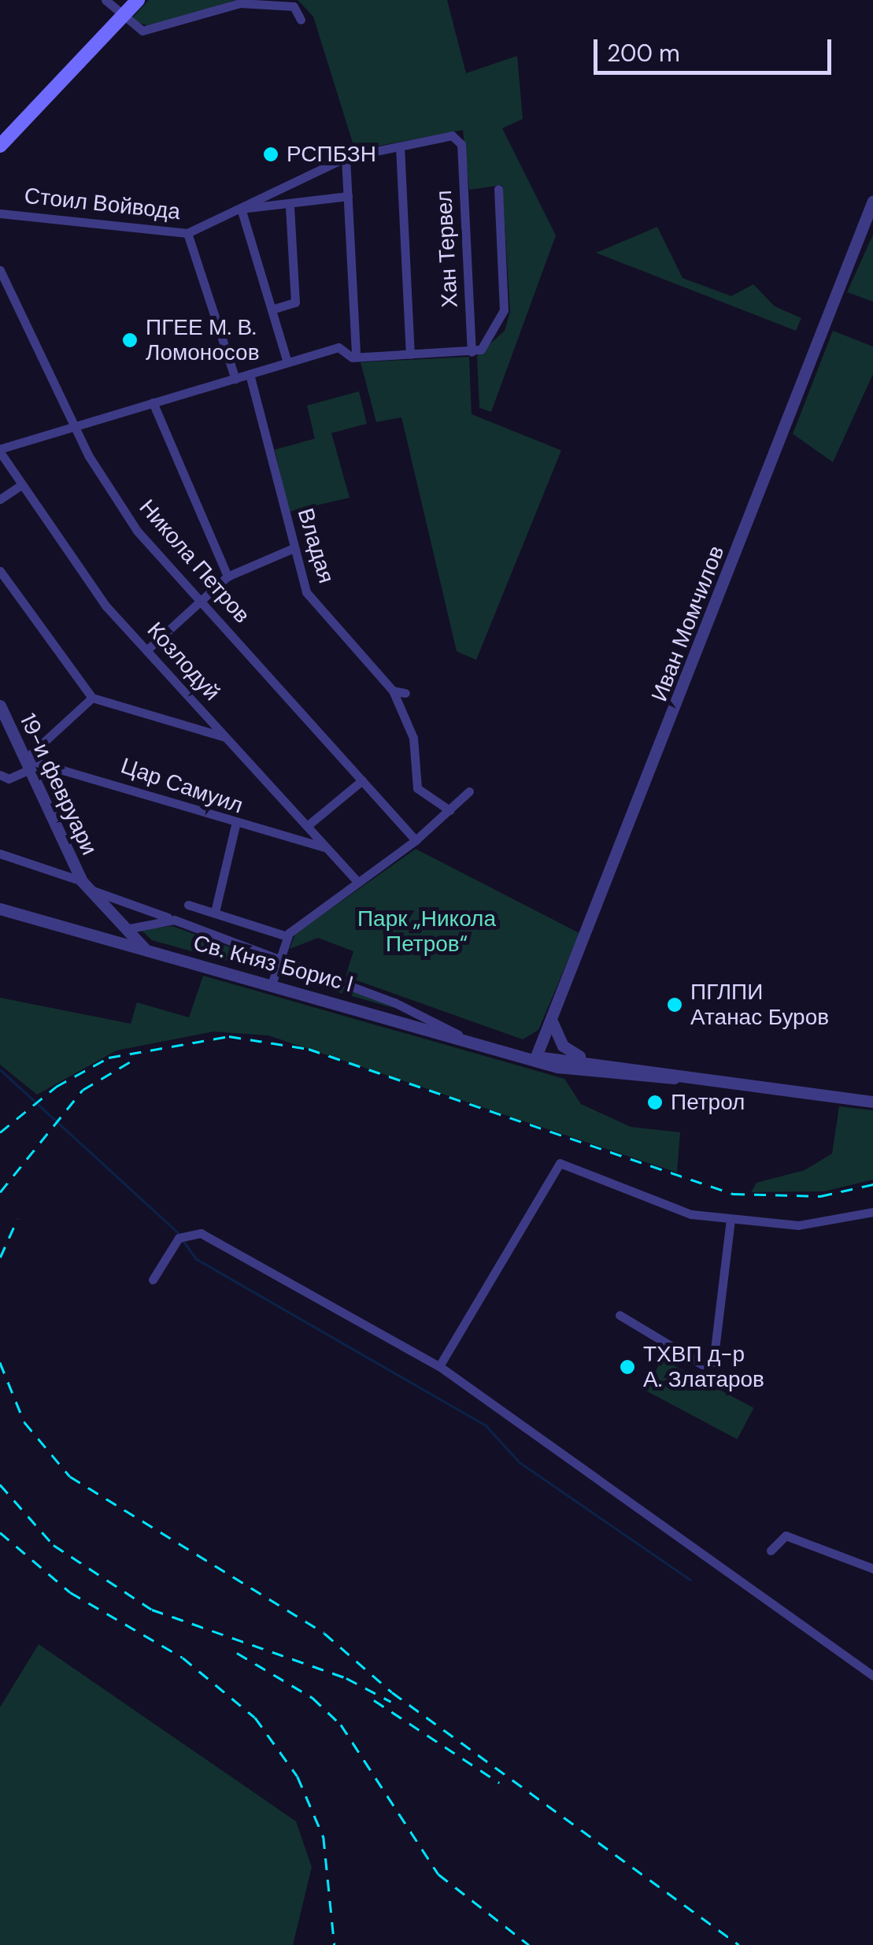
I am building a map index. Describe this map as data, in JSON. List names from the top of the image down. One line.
{"streets":{"street":["Стоил Войвода","Хан Тервел","Владая","Никола Петров","Иван Момчилов","Козлодуй","19-и февруари","Цар Самуил","Св. Княз Борис I"]},"crossings":[["Стоил Войвода","Хан Тервел"],["Иван Момчилов","Св. Княз Борис I"],["Козлодуй","Цар Самуил"],["19-и февруари","Цар Самуил"],["19-и февруари","Св. Княз Борис I"]],"parks":["Парк „Никола Петров“"],"places":["РСПБЗН","ПГЕЕ М. В. Ломоносов","ПГЛПИ Атанас Буров","Петрол","ТХВП д-р А. Златаров"],"scale_bar":"200 m"}
